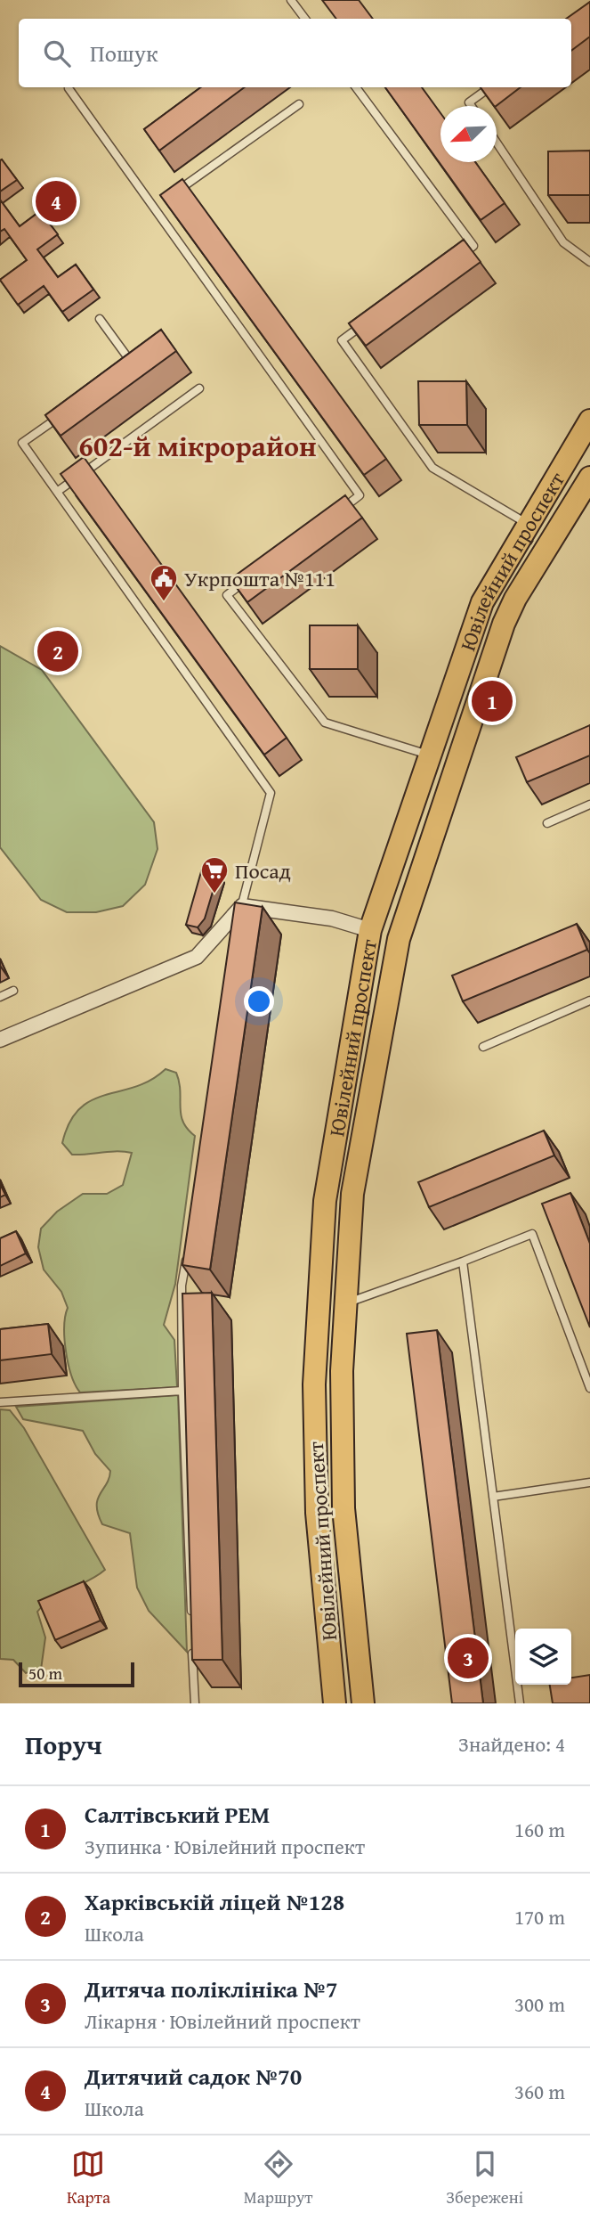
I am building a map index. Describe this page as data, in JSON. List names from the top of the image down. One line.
{"streets":{"main road":["Ювілейний проспект"]},"districts":["602-й мікрорайон"],"places":{"public building":["Укрпошта №111"],"supermarket":["Посад"]},"scale_bar":"50 m","north":"bottom left","page":{"search":"Пошук","pins":["4","2","1","3"],"scale":"50 m","heading":["Поруч","Знайдено: 4"],"list":[{"mark":"1","name":"Салтівський РЕМ","note":"Зупинка · Ювілейний проспект","value":"160 m"},{"mark":"2","name":"Харківській ліцей №128","note":"Школа","value":"170 m"},{"mark":"3","name":"Дитяча поліклініка №7","note":"Лікарня · Ювілейний проспект","value":"300 m"},{"mark":"4","name":"Дитячий садок №70","note":"Школа","value":"360 m"}],"nav":["Карта","Маршрут","Збережені"]}}
